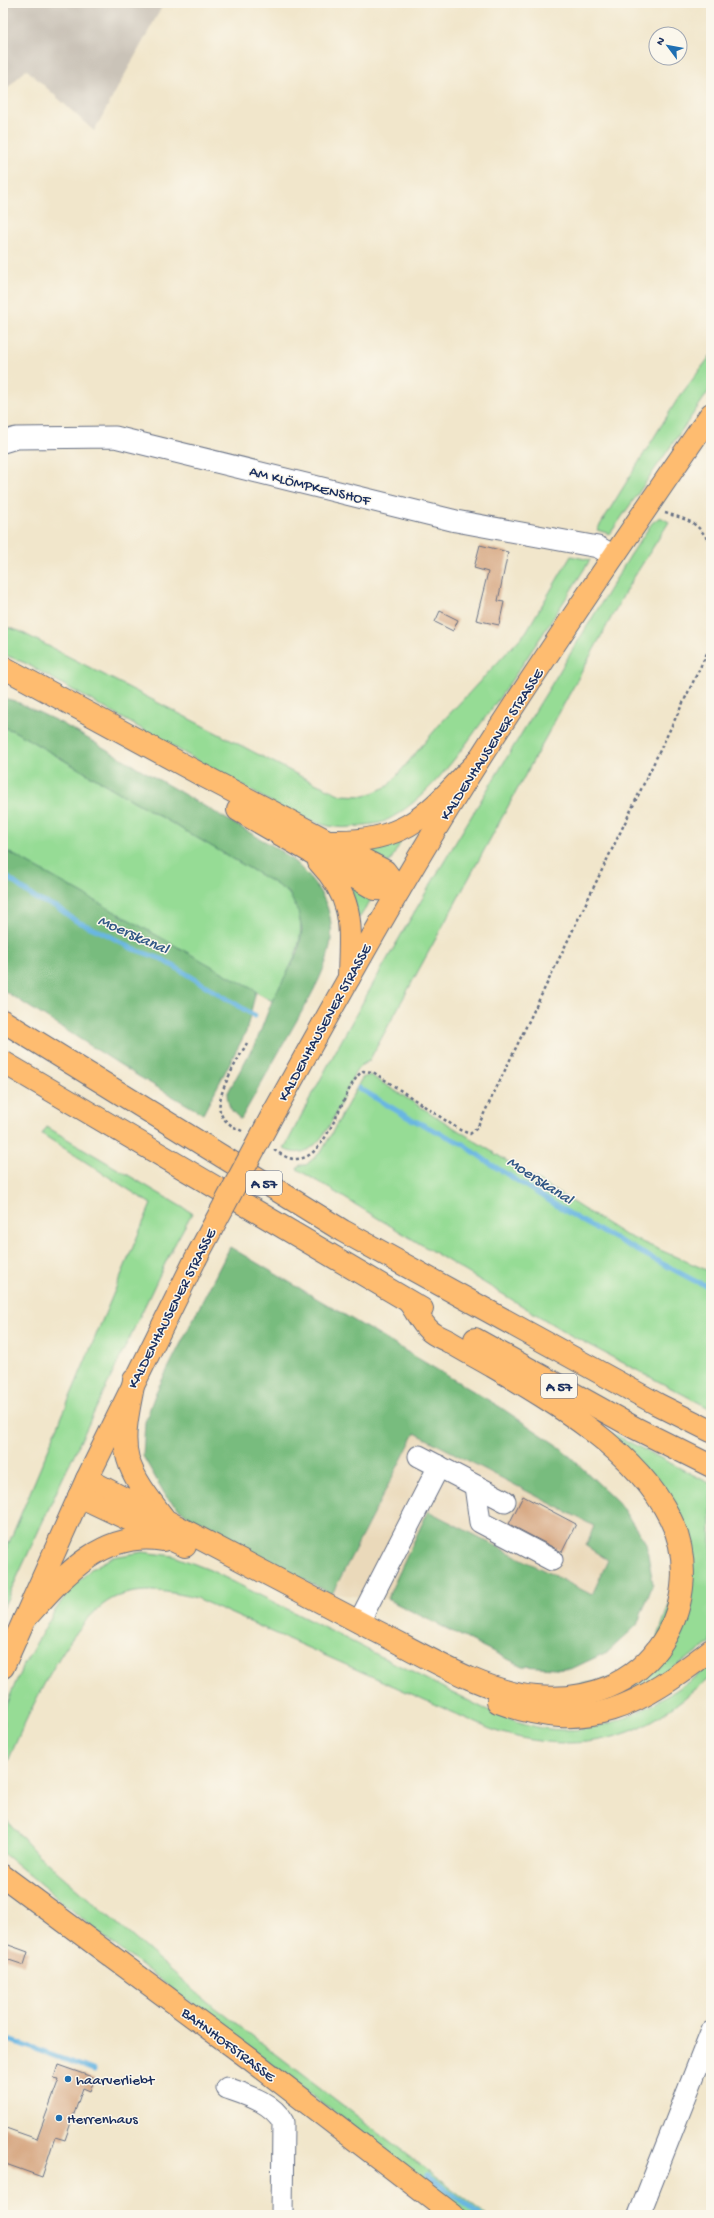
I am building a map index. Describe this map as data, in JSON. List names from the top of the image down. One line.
{"streets":{"main road":["KALDENHAUSENER STRASSE","A 57","BAHNHOFSTRASSE"],"street":["AM KLÖMPKENSHOF"]},"crossings":[["AM KLÖMPKENSHOF","KALDENHAUSENER STRASSE"]],"water":["Moerskanal"],"places":["haarverliebt","Herrenhaus"],"north":"top left"}
